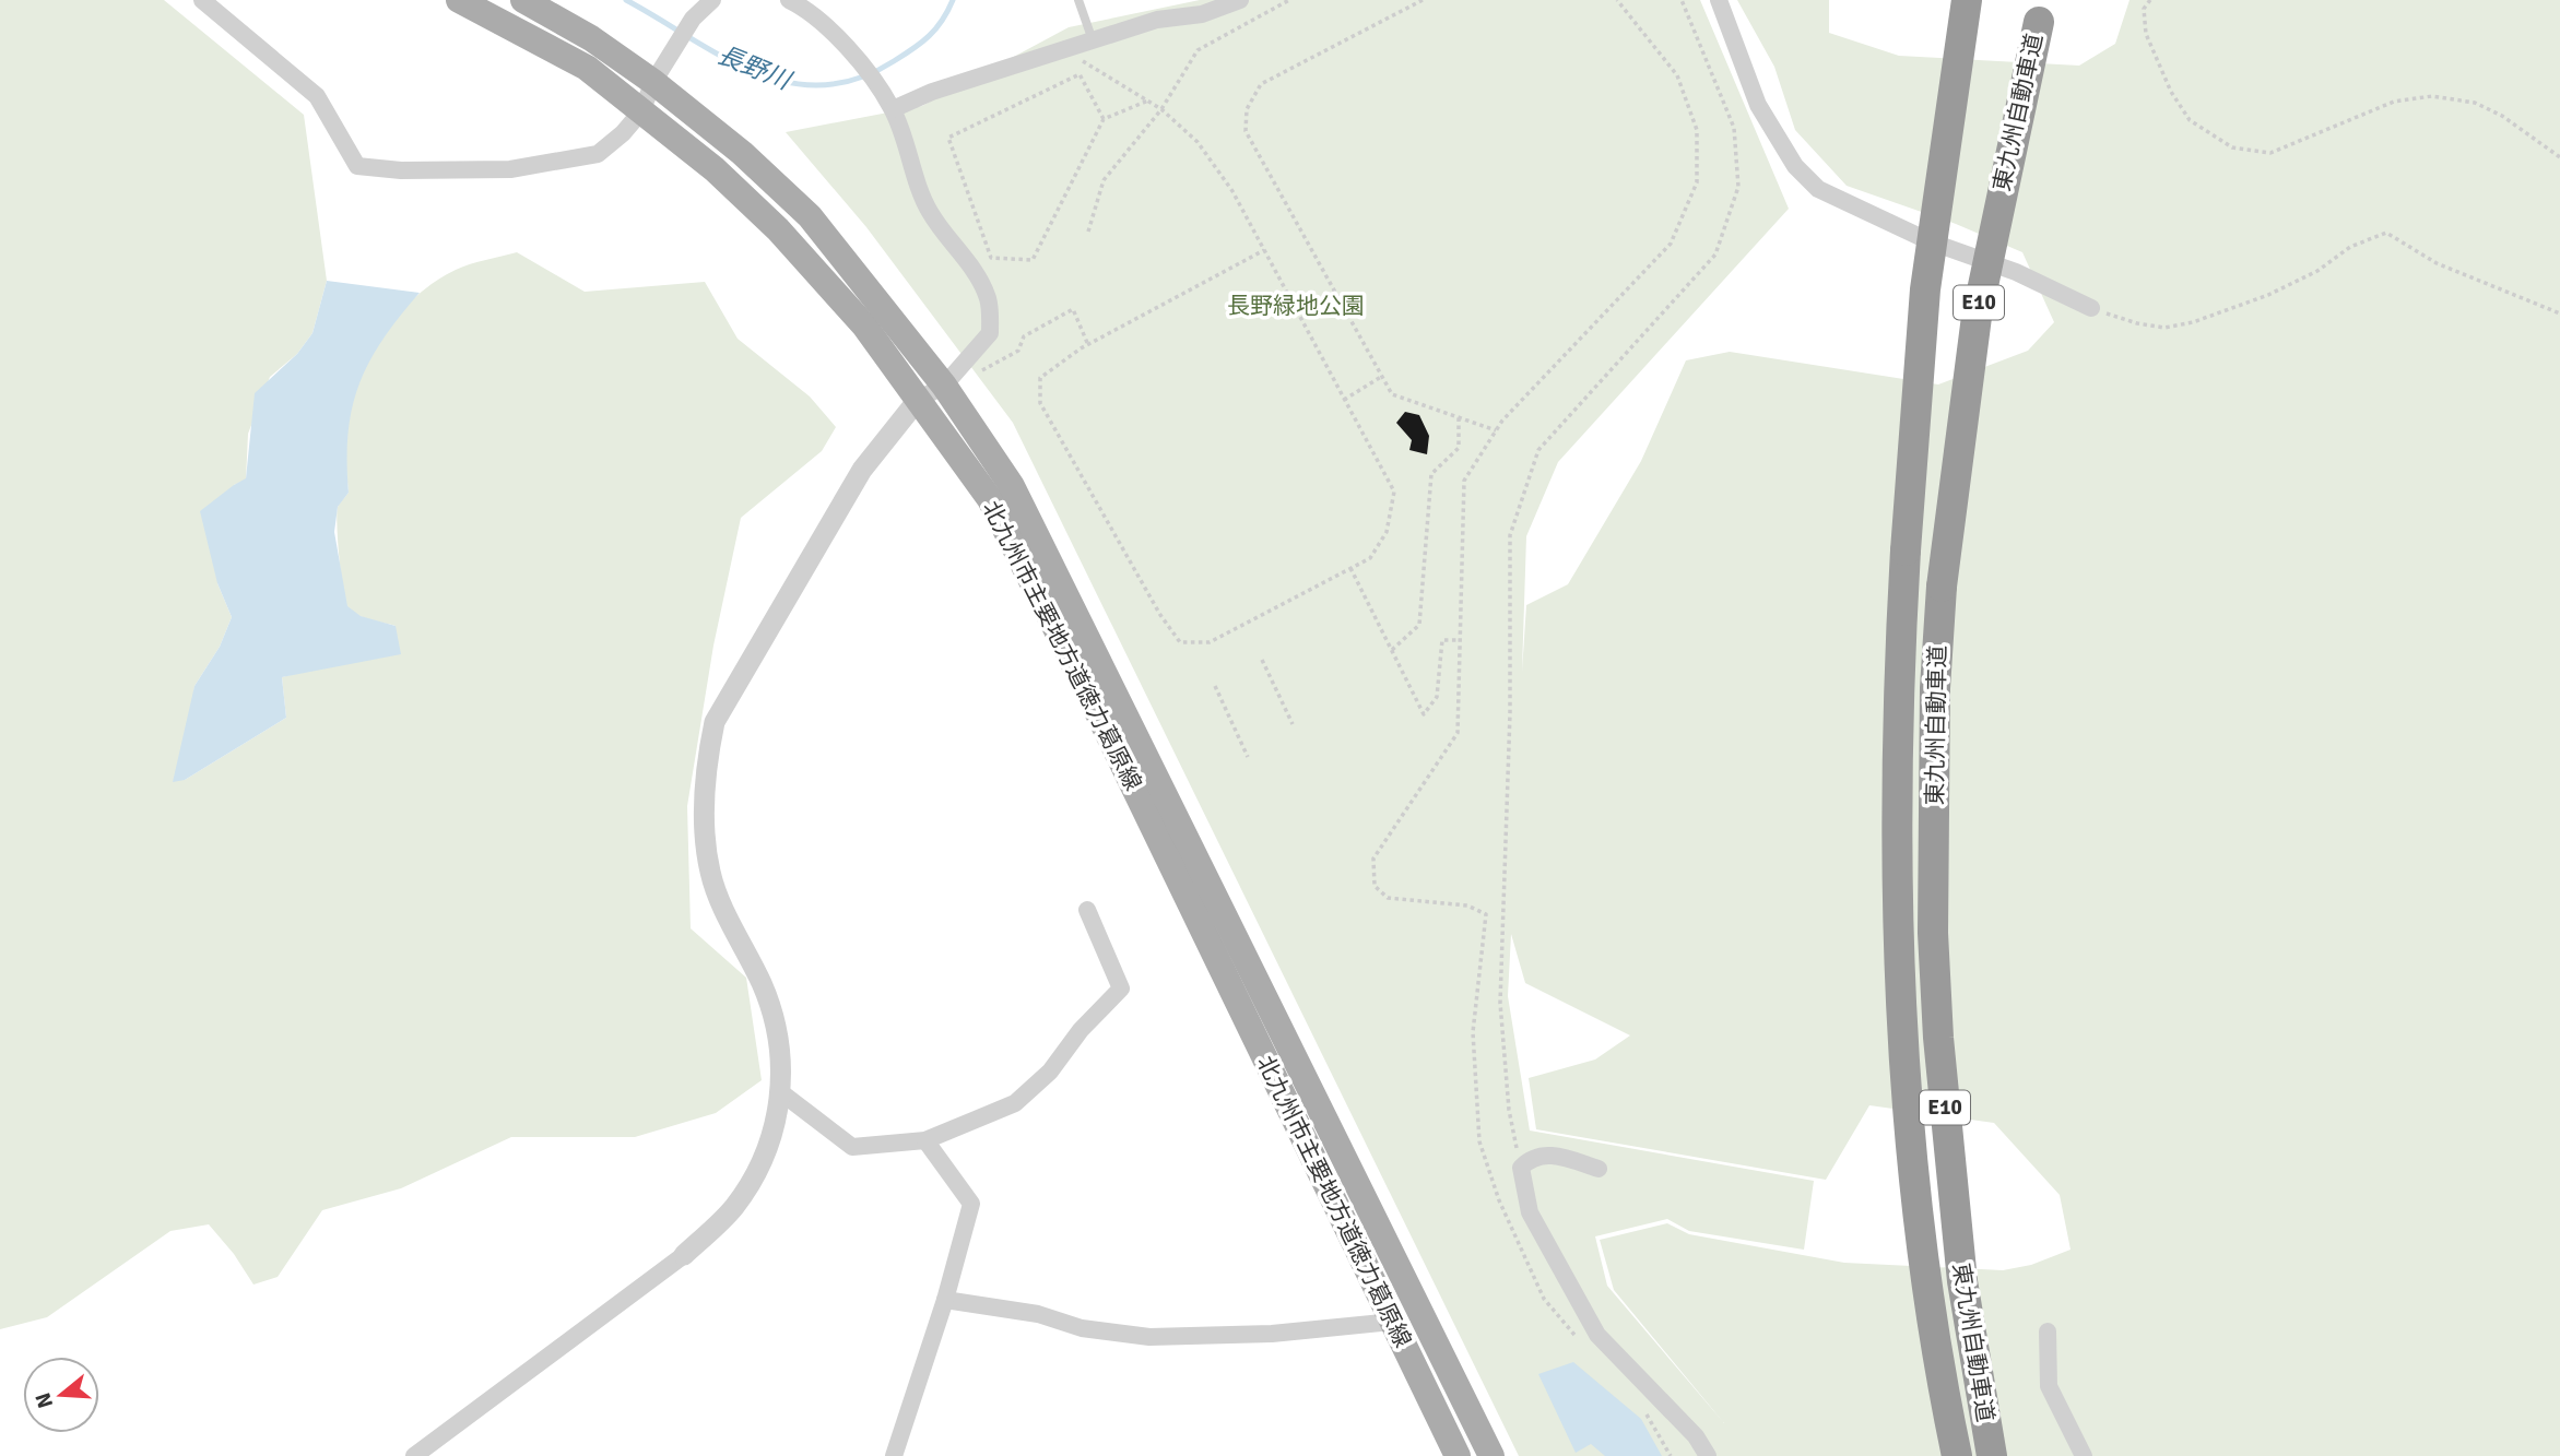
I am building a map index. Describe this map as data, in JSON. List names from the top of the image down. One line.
{"streets":{"highway":["東九州自動車道","E10"],"main road":["北九州市主要地方道徳力葛原線"]},"water":["長野川"],"parks":["長野緑地公園"],"north":"left"}
